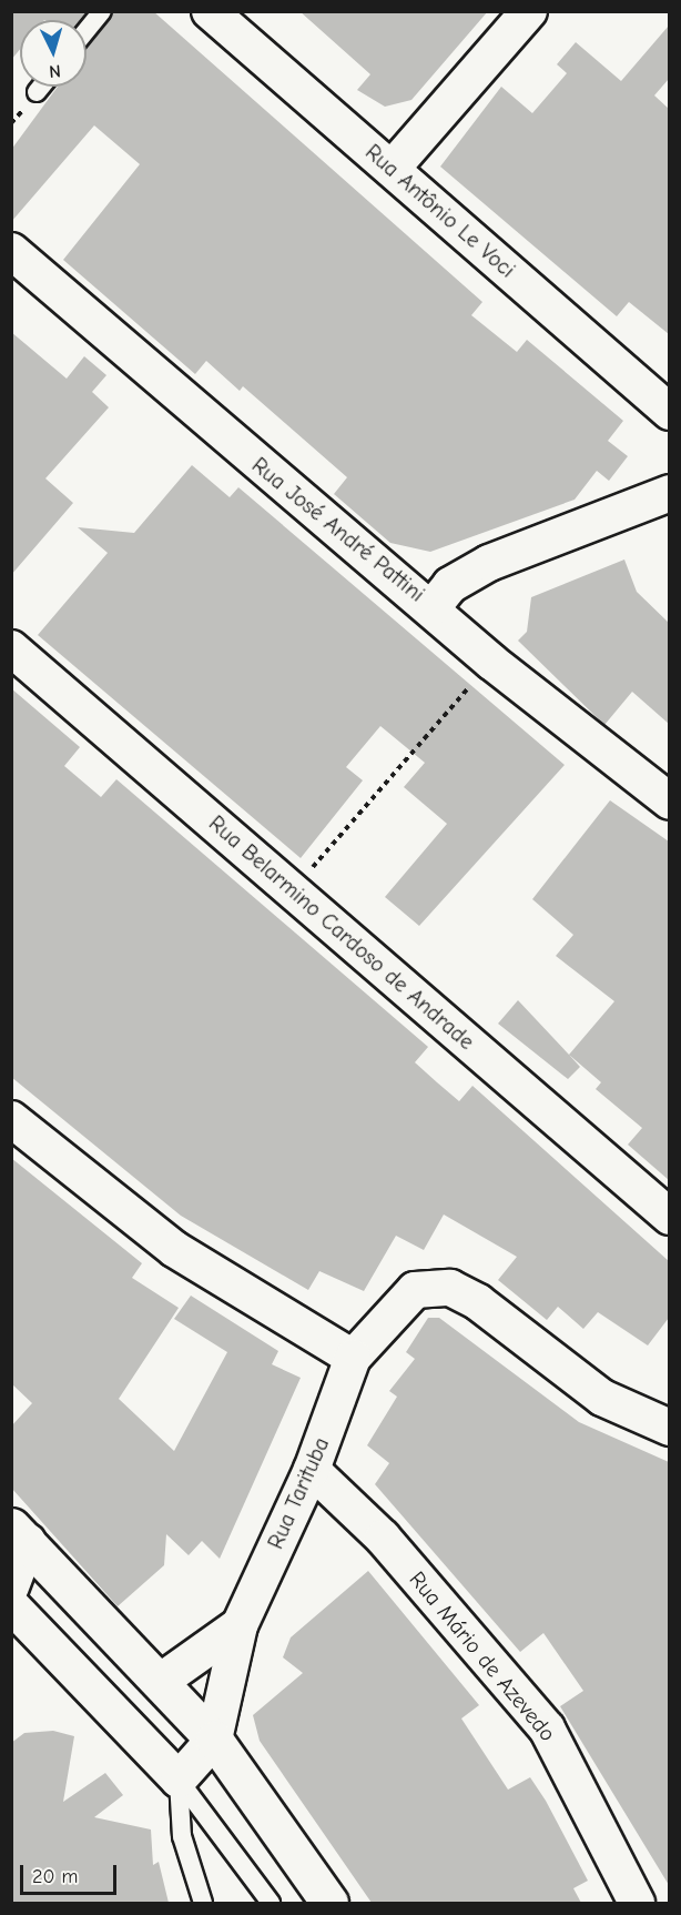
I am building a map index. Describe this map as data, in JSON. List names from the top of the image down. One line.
{"streets":{"street":["Rua Antônio Le Voci","Rua José André Pattini","Rua Belarmino Cardoso de Andrade","Rua Tarituba","Rua Mário de Azevedo"]},"crossings":[["Rua Tarituba","Rua Mário de Azevedo"]],"scale_bar":"20 m","north":"bottom"}
